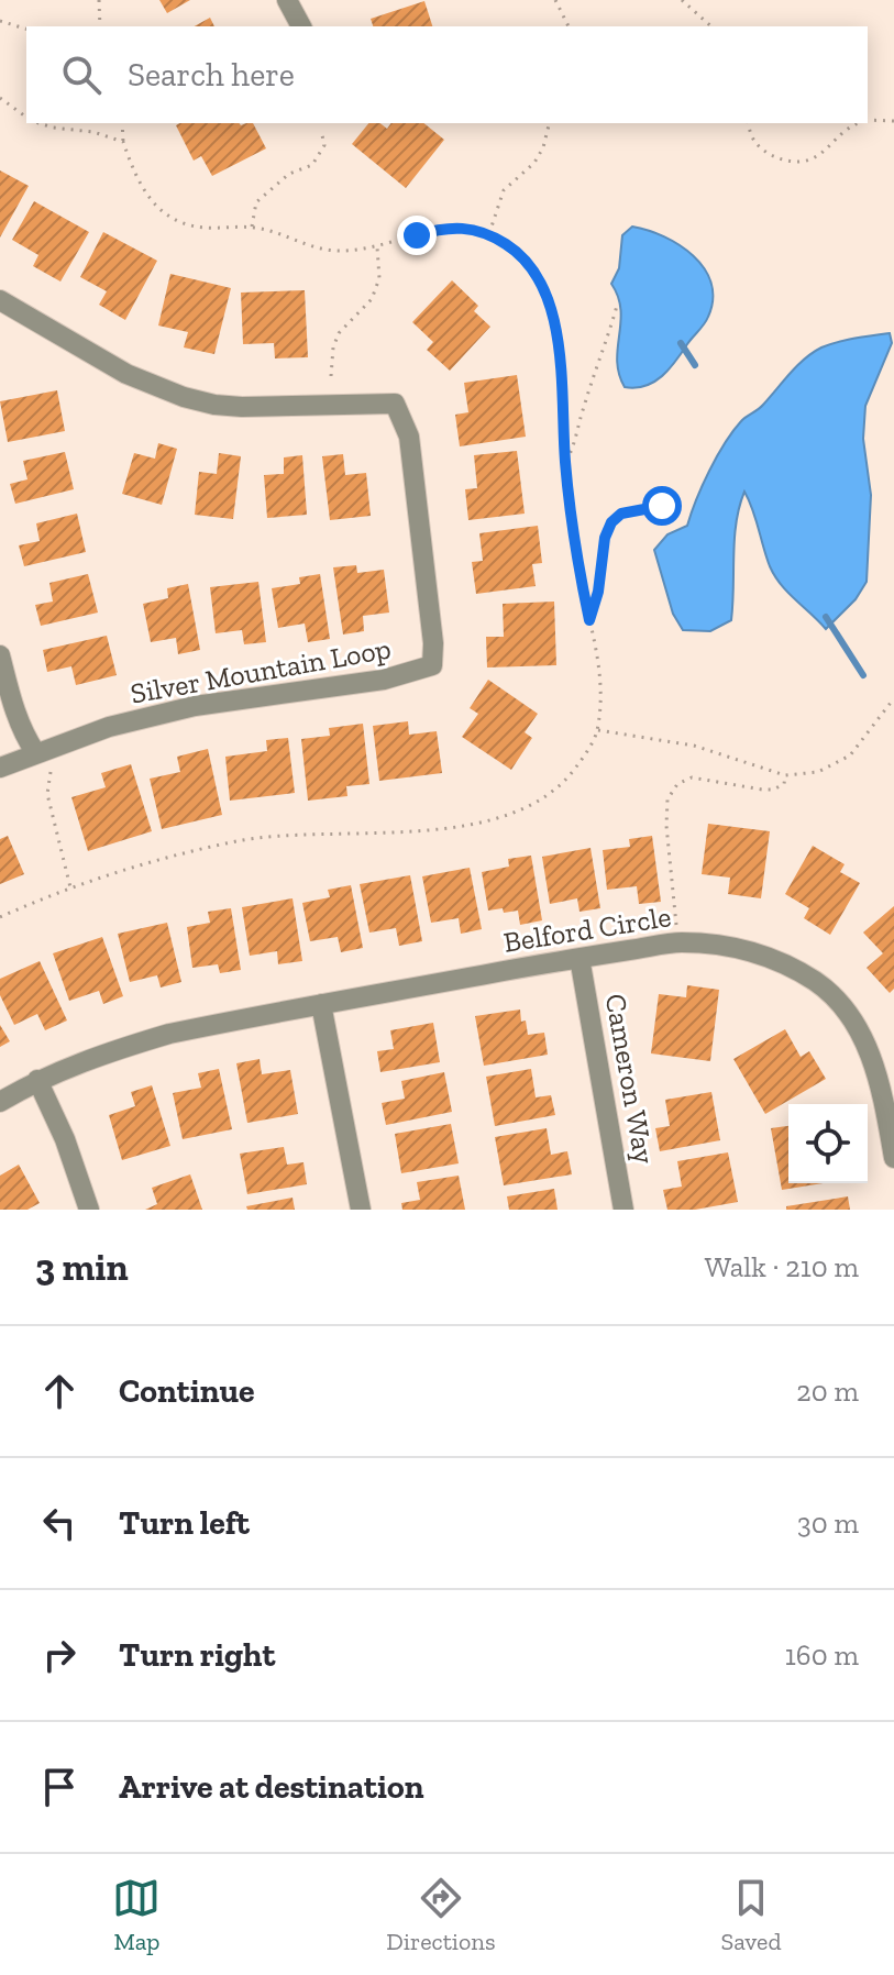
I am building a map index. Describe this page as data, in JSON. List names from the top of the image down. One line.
{"streets":{"street":["Silver Mountain Loop","Belford Circle","Cameron Way"]},"crossings":[["Belford Circle","Cameron Way"]],"page":{"search":"Search here","heading":["3 min","Walk · 210 m"],"list":[["Continue","20 m"],["Turn left","30 m"],["Turn right","160 m"],"Arrive at destination"],"nav":["Map","Directions","Saved"]}}
